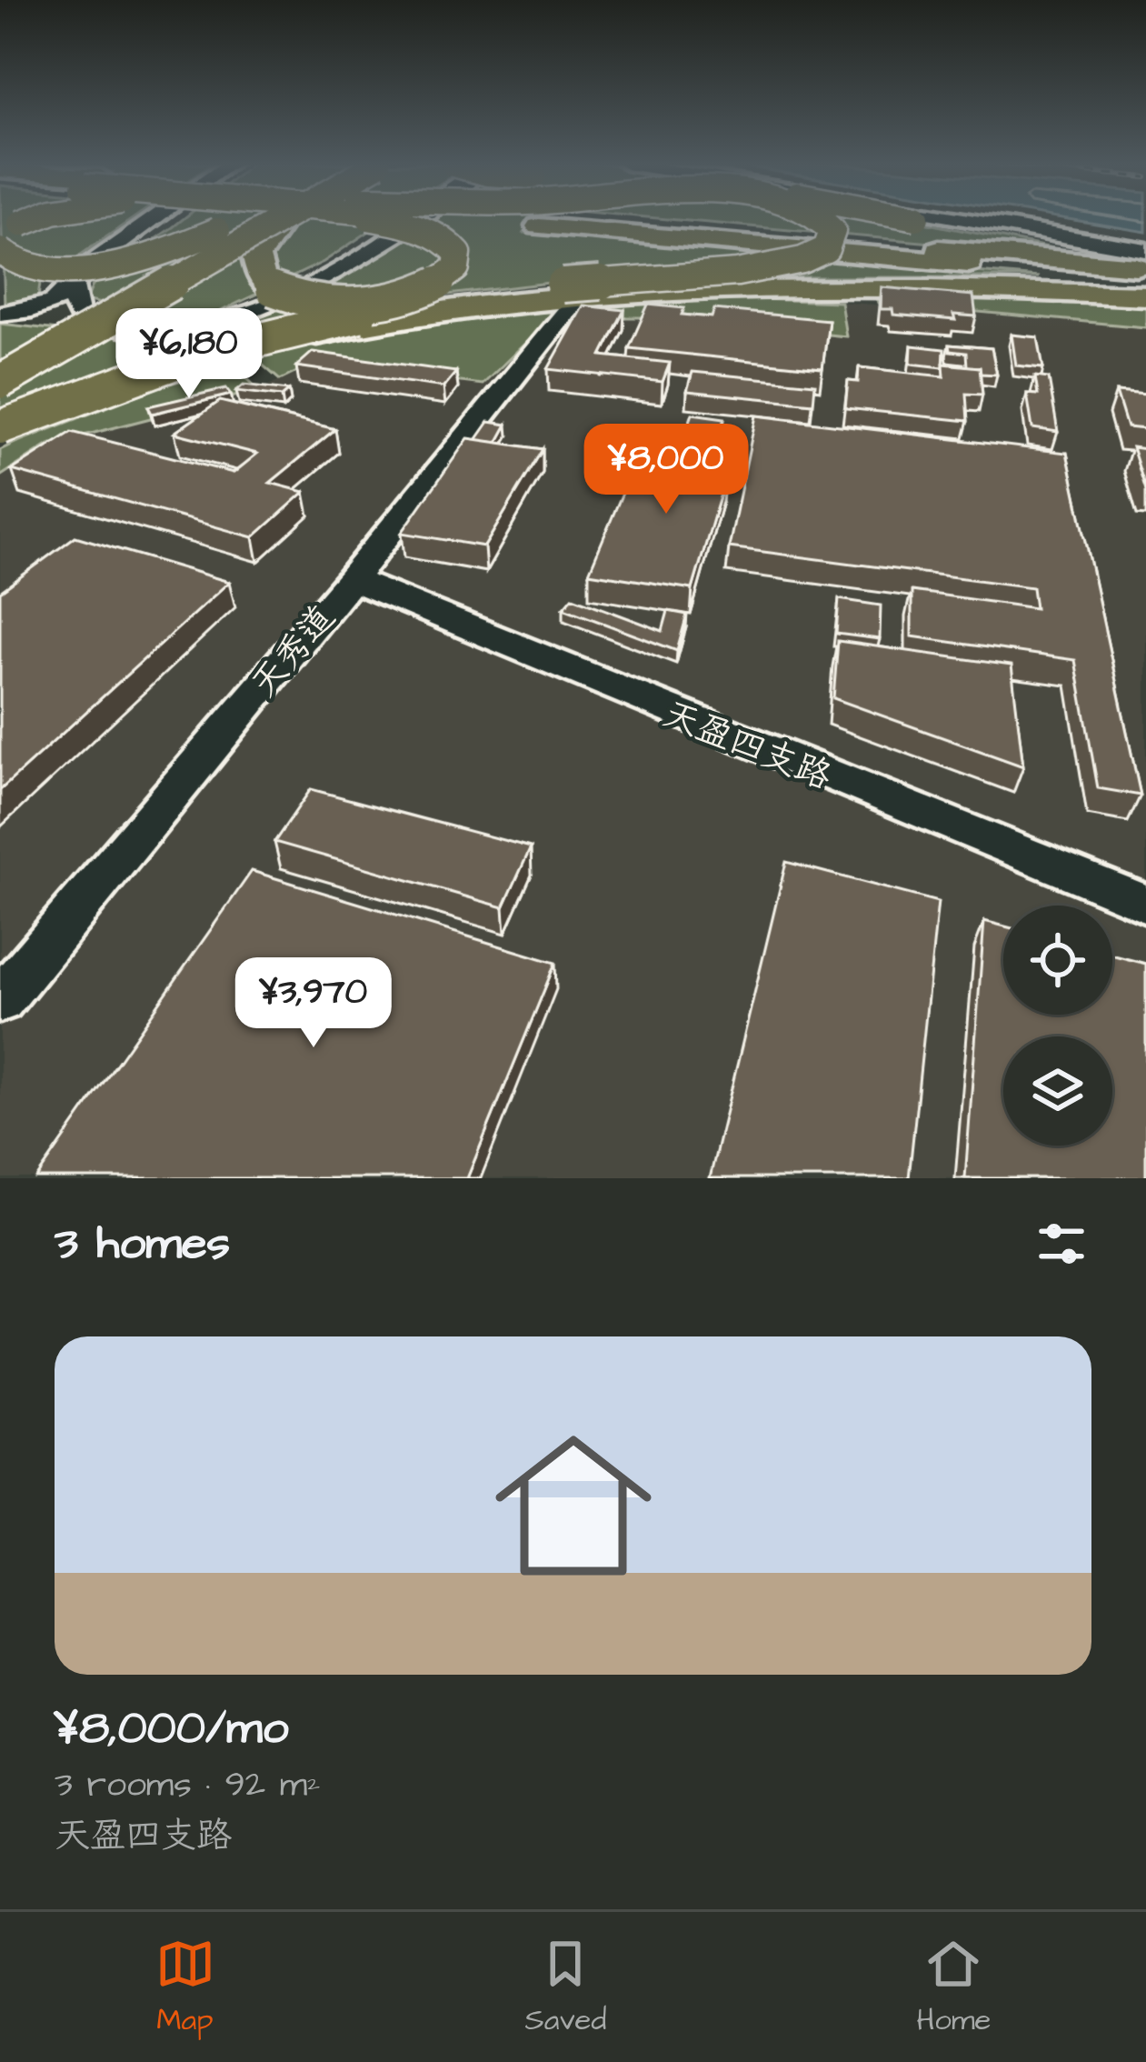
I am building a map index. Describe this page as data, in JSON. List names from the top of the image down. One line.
{"streets":{"street":["天秀道","天盈四支路"]},"crossings":[["天秀道","天盈四支路"]],"page":{"price":["¥6,180","¥8,000","¥3,970"],"heading":"3 homes","list":[{"name":"¥8,000/mo","note":"3 rooms · 92 m² · 天盈四支路"}],"tabs":["Map","Saved","Home"]}}
